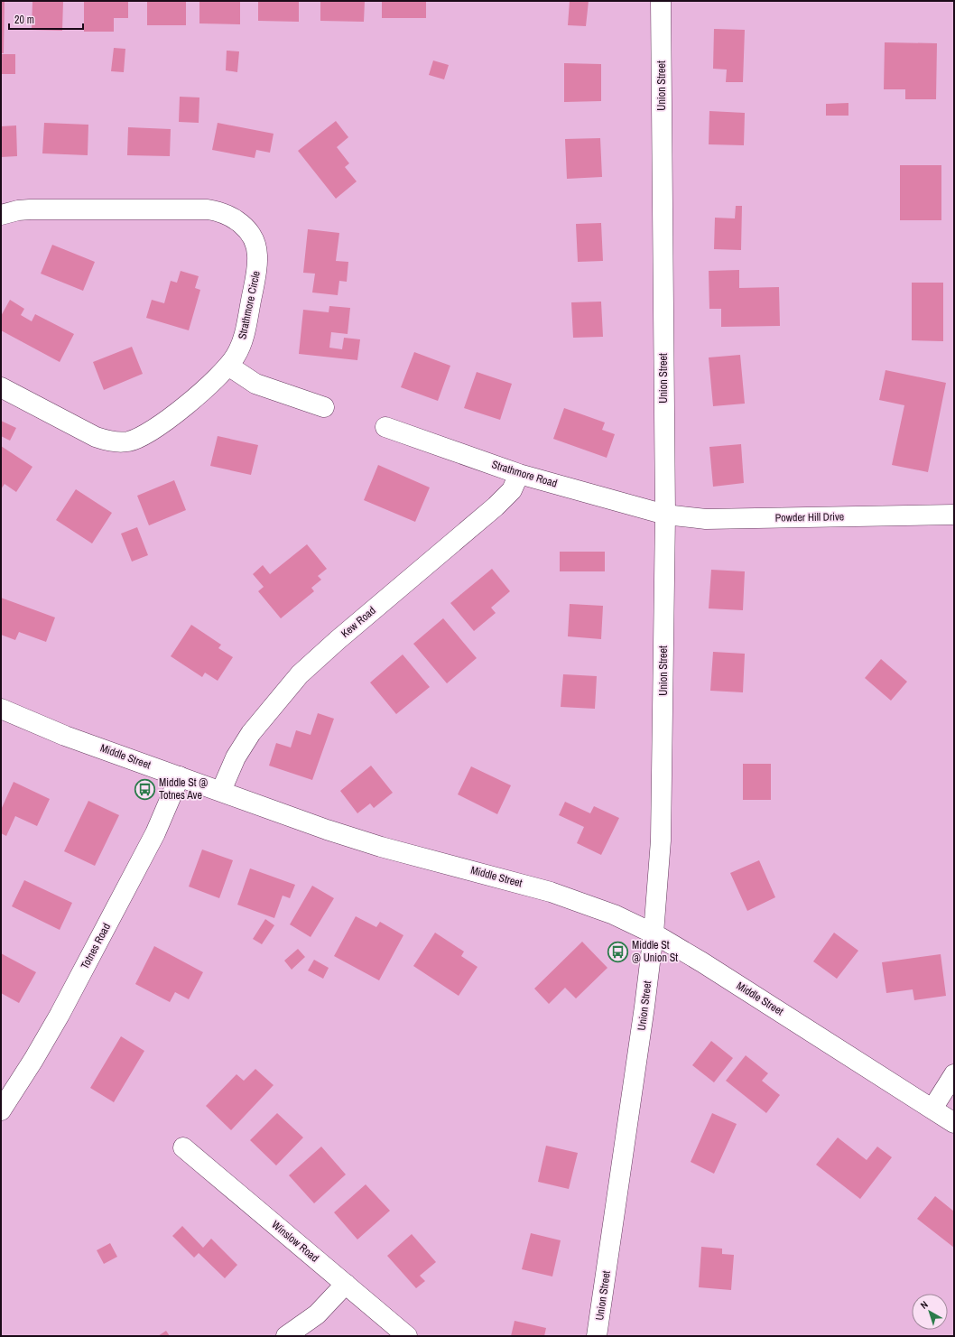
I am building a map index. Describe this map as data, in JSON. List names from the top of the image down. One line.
{"streets":{"street":["Union Street","Strathmore Circle","Strathmore Road","Powder Hill Drive","Kew Road","Middle Street","Totnes Road","Winslow Road"]},"crossings":[["Union Street","Strathmore Road"],["Union Street","Powder Hill Drive"],["Union Street","Middle Street"],["Strathmore Road","Powder Hill Drive"],["Strathmore Road","Kew Road"],["Kew Road","Middle Street"],["Middle Street","Totnes Road"]],"places":{"bus stop":["Middle St @ Totnes Ave","Middle St @ Union St"]},"scale_bar":"20 m","north":"top left"}
